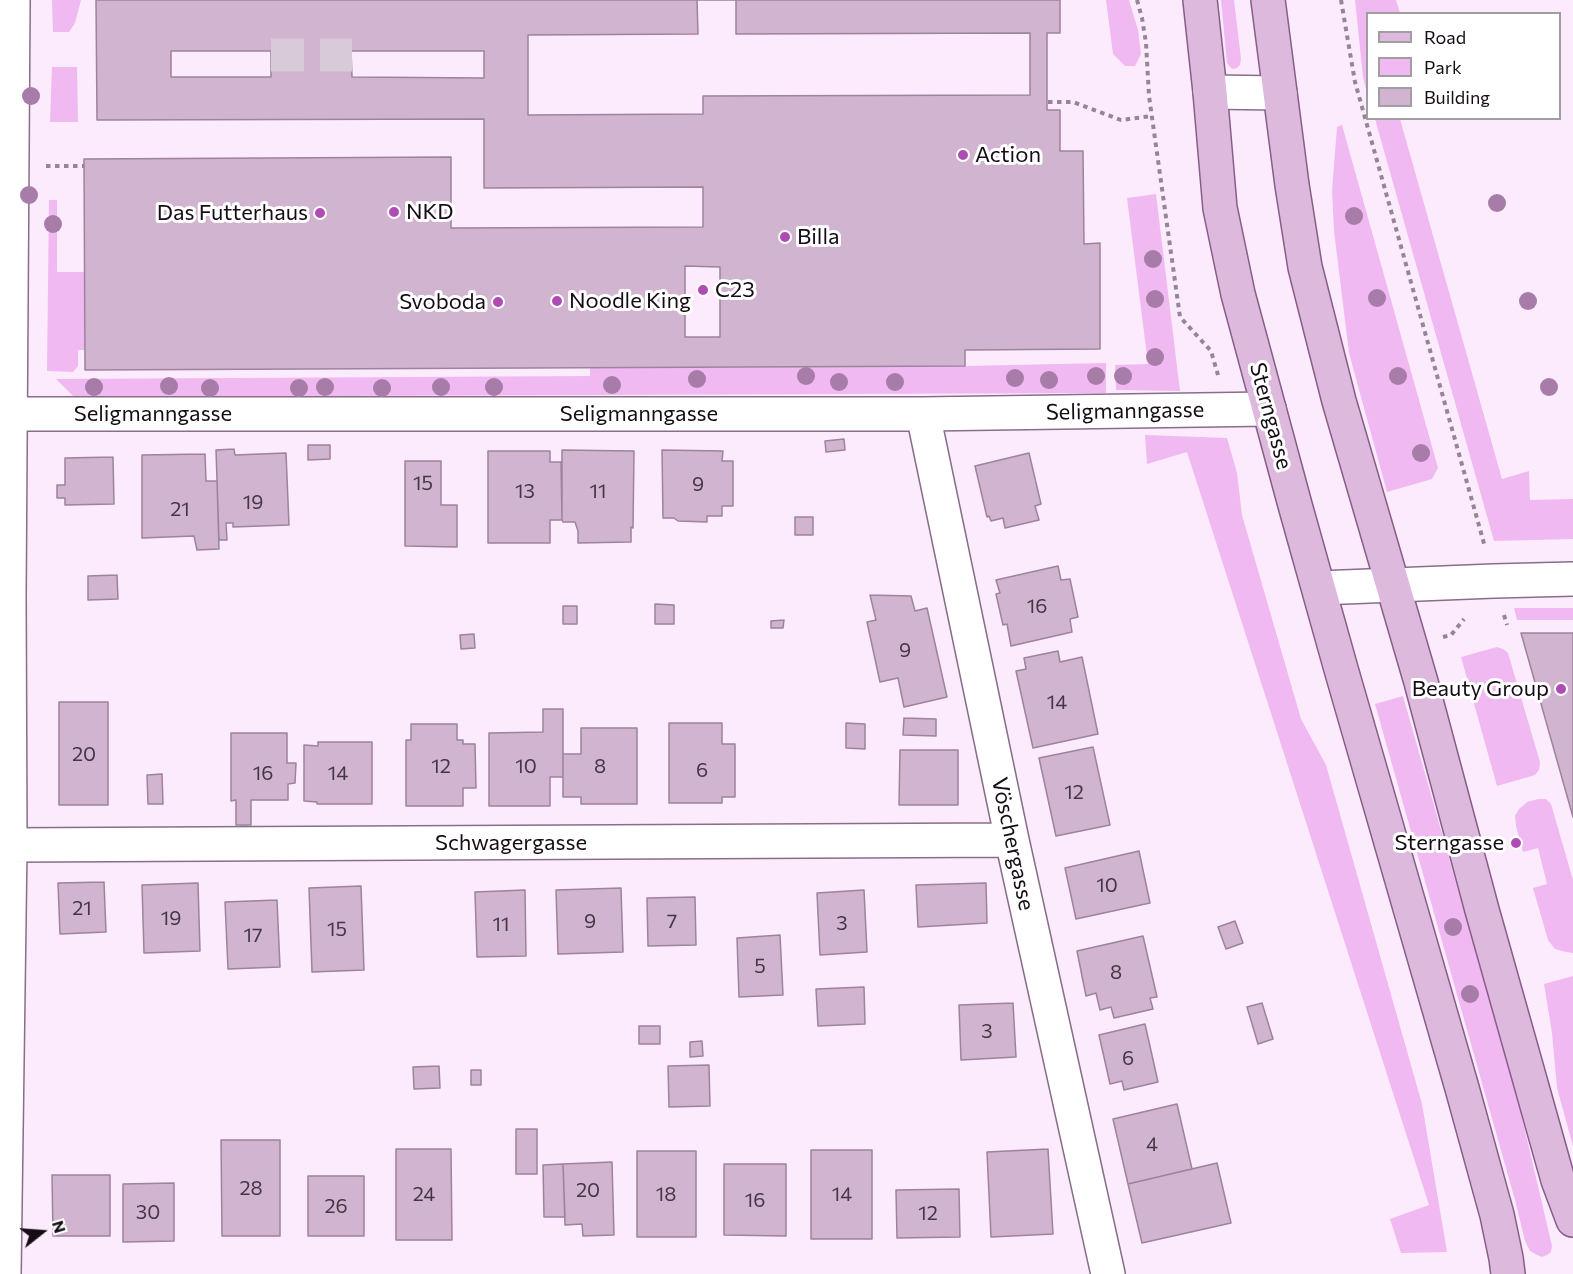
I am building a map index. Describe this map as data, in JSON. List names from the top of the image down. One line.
{"streets":{"main road":["Sterngasse"],"street":["Seligmanngasse","Schwagergasse","Vöschergasse"]},"crossings":[["Seligmanngasse","Sterngasse"],["Seligmanngasse","Vöschergasse"],["Schwagergasse","Vöschergasse"]],"places":["Action","NKD","Das Futterhaus","Billa","C23","Noodle King","Svoboda","Beauty Group","Sterngasse"],"house_numbers":["15","9","13","11","19","21","16","9","14","20","12","10","8","6","16","14","12","10","21","19","9","7","3","11","15","17","5","8","3","6","4","28","20","24","18","14","16","26","30","12"],"legend":["Road","Park","Building"],"north":"right"}
